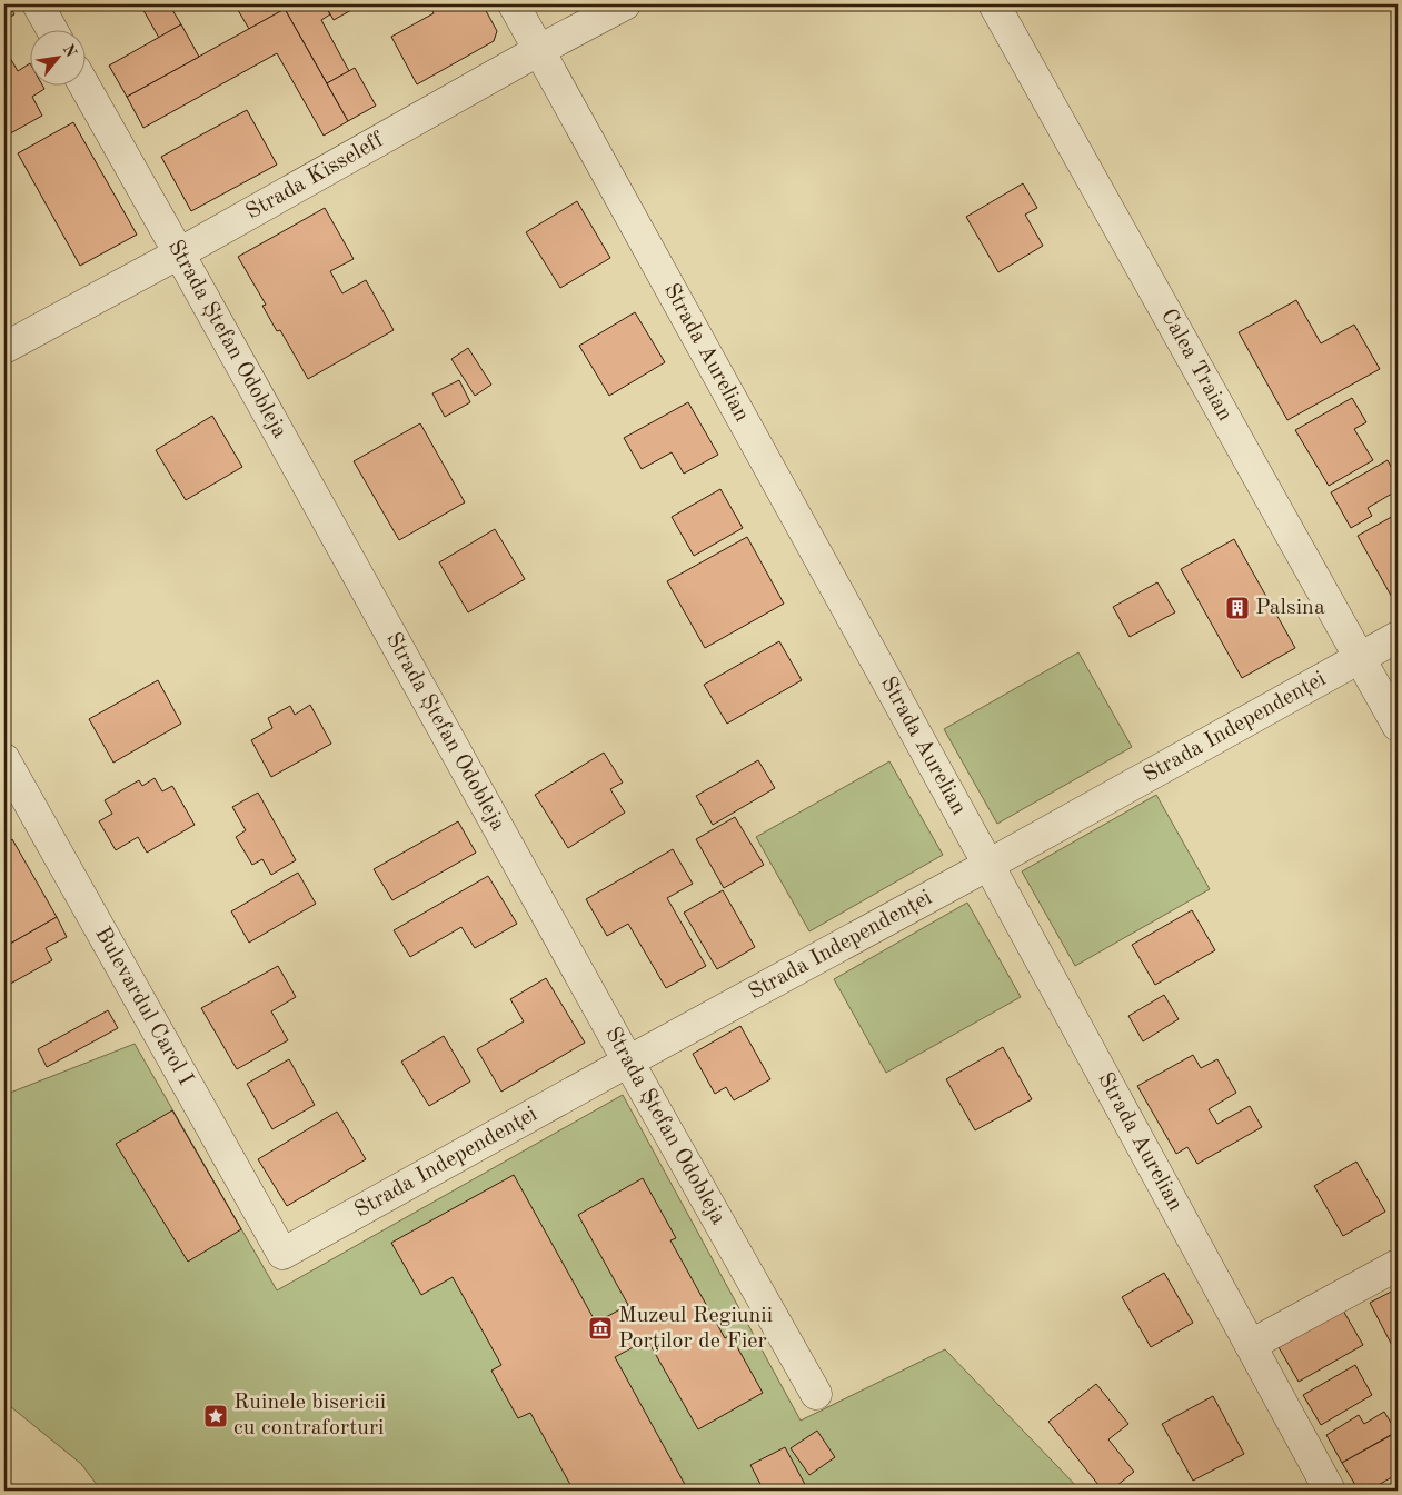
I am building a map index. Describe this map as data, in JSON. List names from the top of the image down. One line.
{"streets":{"street":["Strada Kisseleff","Strada Ștefan Odobleja","Strada Aurelian","Calea Traian","Strada Independenței","Bulevardul Carol I"]},"crossings":[["Strada Kisseleff","Strada Ștefan Odobleja"],["Strada Kisseleff","Strada Aurelian"],["Strada Ștefan Odobleja","Strada Independenței"],["Strada Aurelian","Strada Independenței"],["Calea Traian","Strada Independenței"],["Strada Independenței","Bulevardul Carol I"]],"places":{"building":["Palsina"],"museum":["Muzeul Regiunii Porților de Fier"],"place":["Ruinele bisericii cu contraforturi"]},"north":"top right"}
